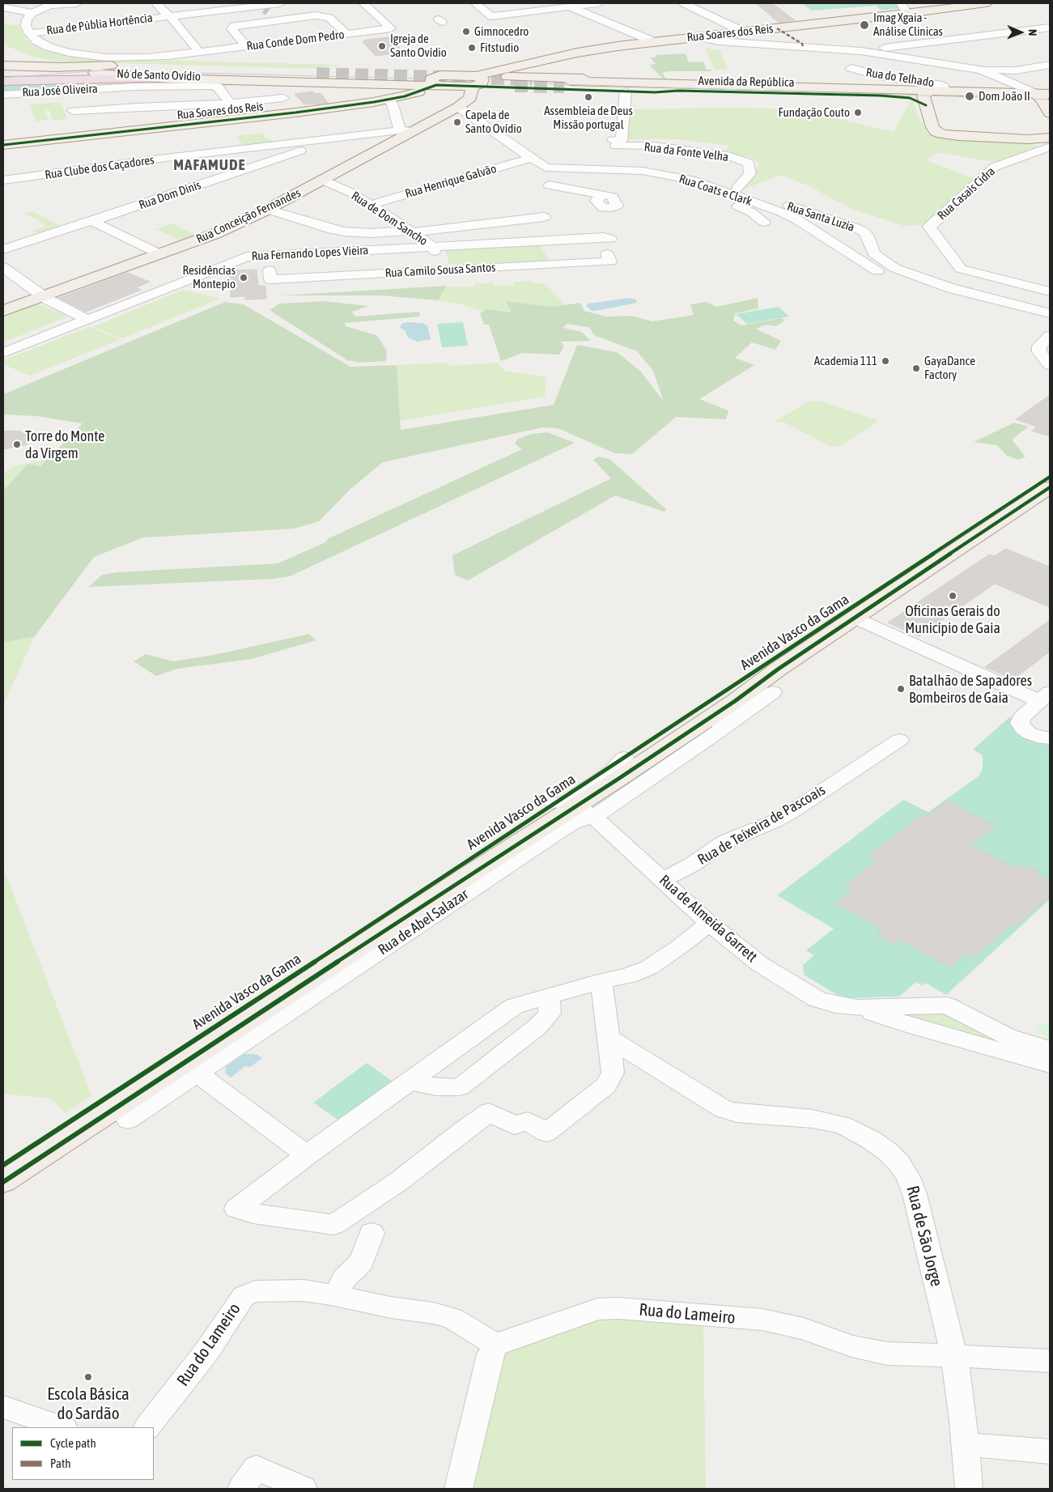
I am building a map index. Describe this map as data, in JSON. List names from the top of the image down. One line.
{"streets":{"main road":["Rua Soares dos Reis","Nó de Santo Ovídio","Avenida da República","Rua Conceição Fernandes","Avenida Vasco da Gama"],"street":["Rua de Públia Hortência","Rua Conde Dom Pedro","Rua do Telhado","Rua José Oliveira","Rua da Fonte Velha","Rua Clube dos Caçadores","Rua Henrique Galvão","Rua Coats e Clark","Rua Casais Cidra","Rua Dom Dinis","Rua Santa Luzia","Rua de Dom Sancho","Rua Fernando Lopes Vieira","Rua Camilo Sousa Santos","Rua de Teixeira de Pascoais","Rua de Almeida Garrett","Rua de Abel Salazar","Rua de São Jorge","Rua do Lameiro"]},"crossings":[["Rua de Públia Hortência","Rua Conde Dom Pedro"],["Rua Soares dos Reis","Rua Conceição Fernandes"],["Rua do Telhado","Avenida da República"],["Rua da Fonte Velha","Rua Santa Luzia"],["Rua Clube dos Caçadores","Rua Dom Dinis"],["Rua Clube dos Caçadores","Rua Conceição Fernandes"],["Rua Henrique Galvão","Rua de Dom Sancho"],["Rua Coats e Clark","Rua Santa Luzia"],["Rua Conceição Fernandes","Rua de Dom Sancho"],["Rua de Dom Sancho","Rua Fernando Lopes Vieira"],["Rua de Dom Sancho","Rua Camilo Sousa Santos"],["Avenida Vasco da Gama","Rua de Almeida Garrett"],["Avenida Vasco da Gama","Rua de Abel Salazar"],["Rua de Teixeira de Pascoais","Rua de Almeida Garrett"],["Rua de Almeida Garrett","Rua de Abel Salazar"],["Rua de São Jorge","Rua do Lameiro"]],"districts":["MAFAMUDE"],"places":["Imag Xgaia - Análise Clinicas","Gimnocedro","Igreja de Santo Ovídio","Fitstudio","Dom João II","Assembleia de Deus Missão portugal","Fundação Couto","Capela de Santo Ovídio","Residências Montepio","Academia 111","GayaDance Factory","Torre do Monte da Virgem","Oficinas Gerais do Município de Gaia","Batalhão de Sapadores Bombeiros de Gaia","Escola Básica do Sardão"],"legend":["Cycle path","Path"],"north":"right"}
